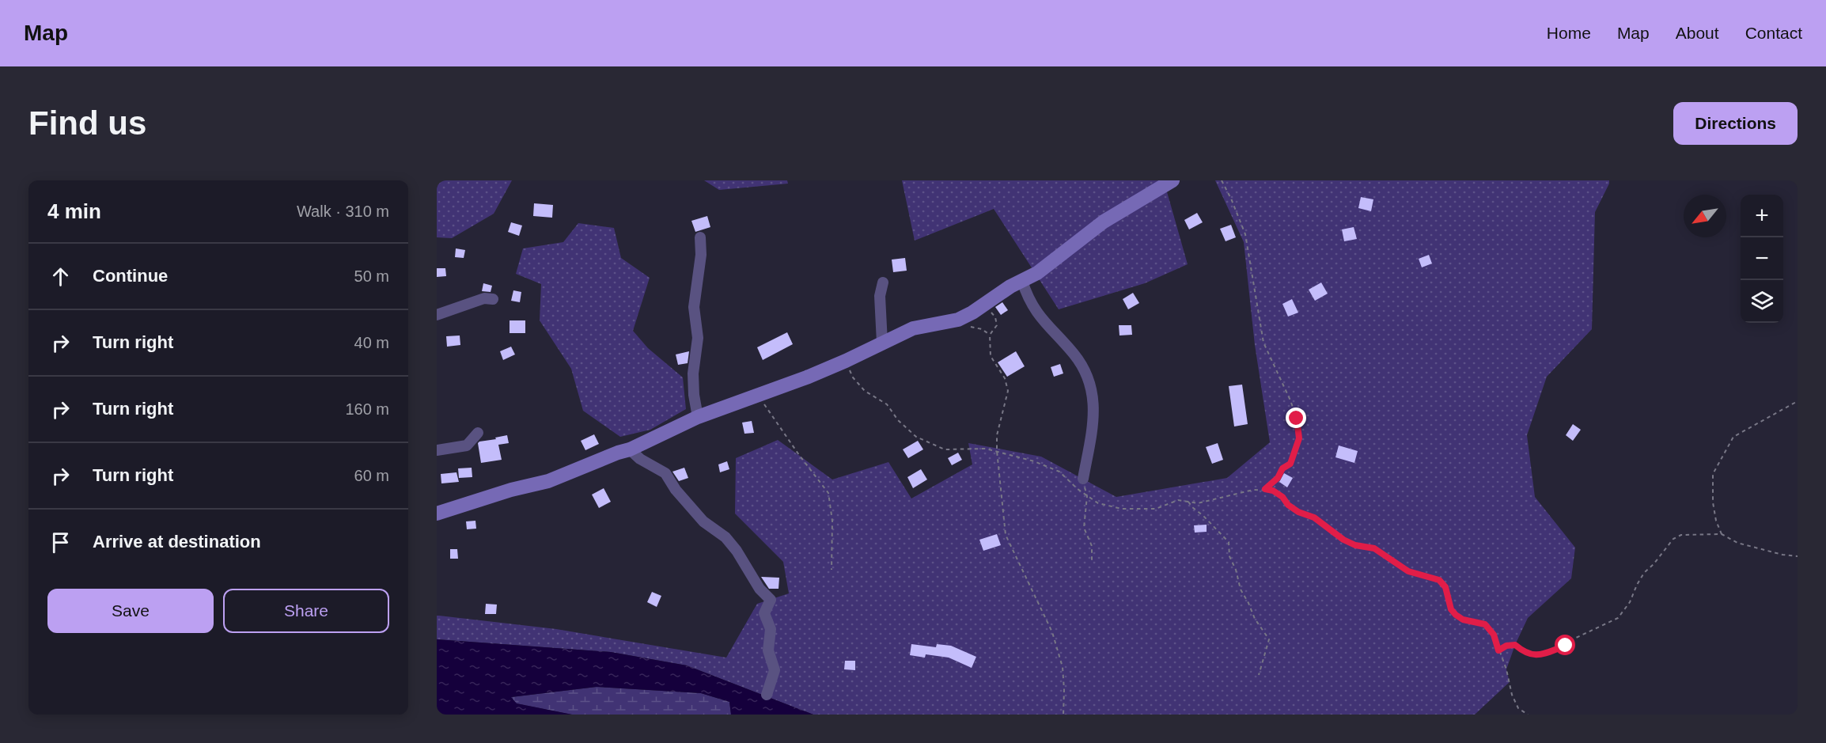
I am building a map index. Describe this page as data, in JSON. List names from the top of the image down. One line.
{"north":"bottom left","page":{"header":"Map","nav":["Home","Map","About","Contact"],"buttons":["Directions",["Save","Share"]],"title":"Find us","heading":["4 min","Walk · 310 m"],"map_buttons":["+","−"],"list":[["Continue","50 m"],["Turn right","40 m"],["Turn right","160 m"],["Turn right","60 m"],"Arrive at destination"]}}
